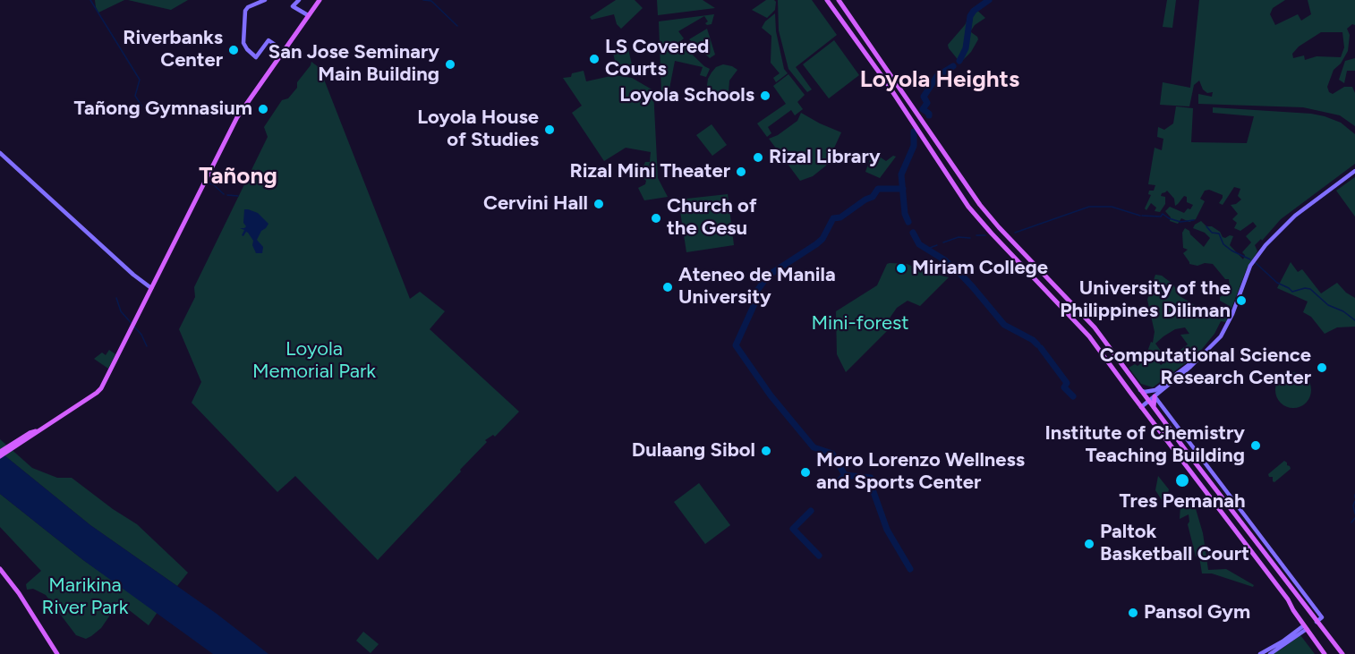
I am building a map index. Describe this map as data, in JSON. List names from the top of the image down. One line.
{"districts":["Loyola Heights","Tañong"],"parks":["Mini-forest","Loyola Memorial Park","Marikina River Park"],"places":["Riverbanks Center","LS Covered Courts","San Jose Seminary Main Building","Loyola Schools","Tañong Gymnasium","Loyola House of Studies","Rizal Library","Rizal Mini Theater","Cervini Hall","Church of the Gesu","Miriam College","Ateneo de Manila University","University of the Philippines Diliman","Computational Science Research Center","Institute of Chemistry Teaching Building","Dulaang Sibol","Moro Lorenzo Wellness and Sports Center","Tres Pemanah","Paltok Basketball Court","Pansol Gym"]}
